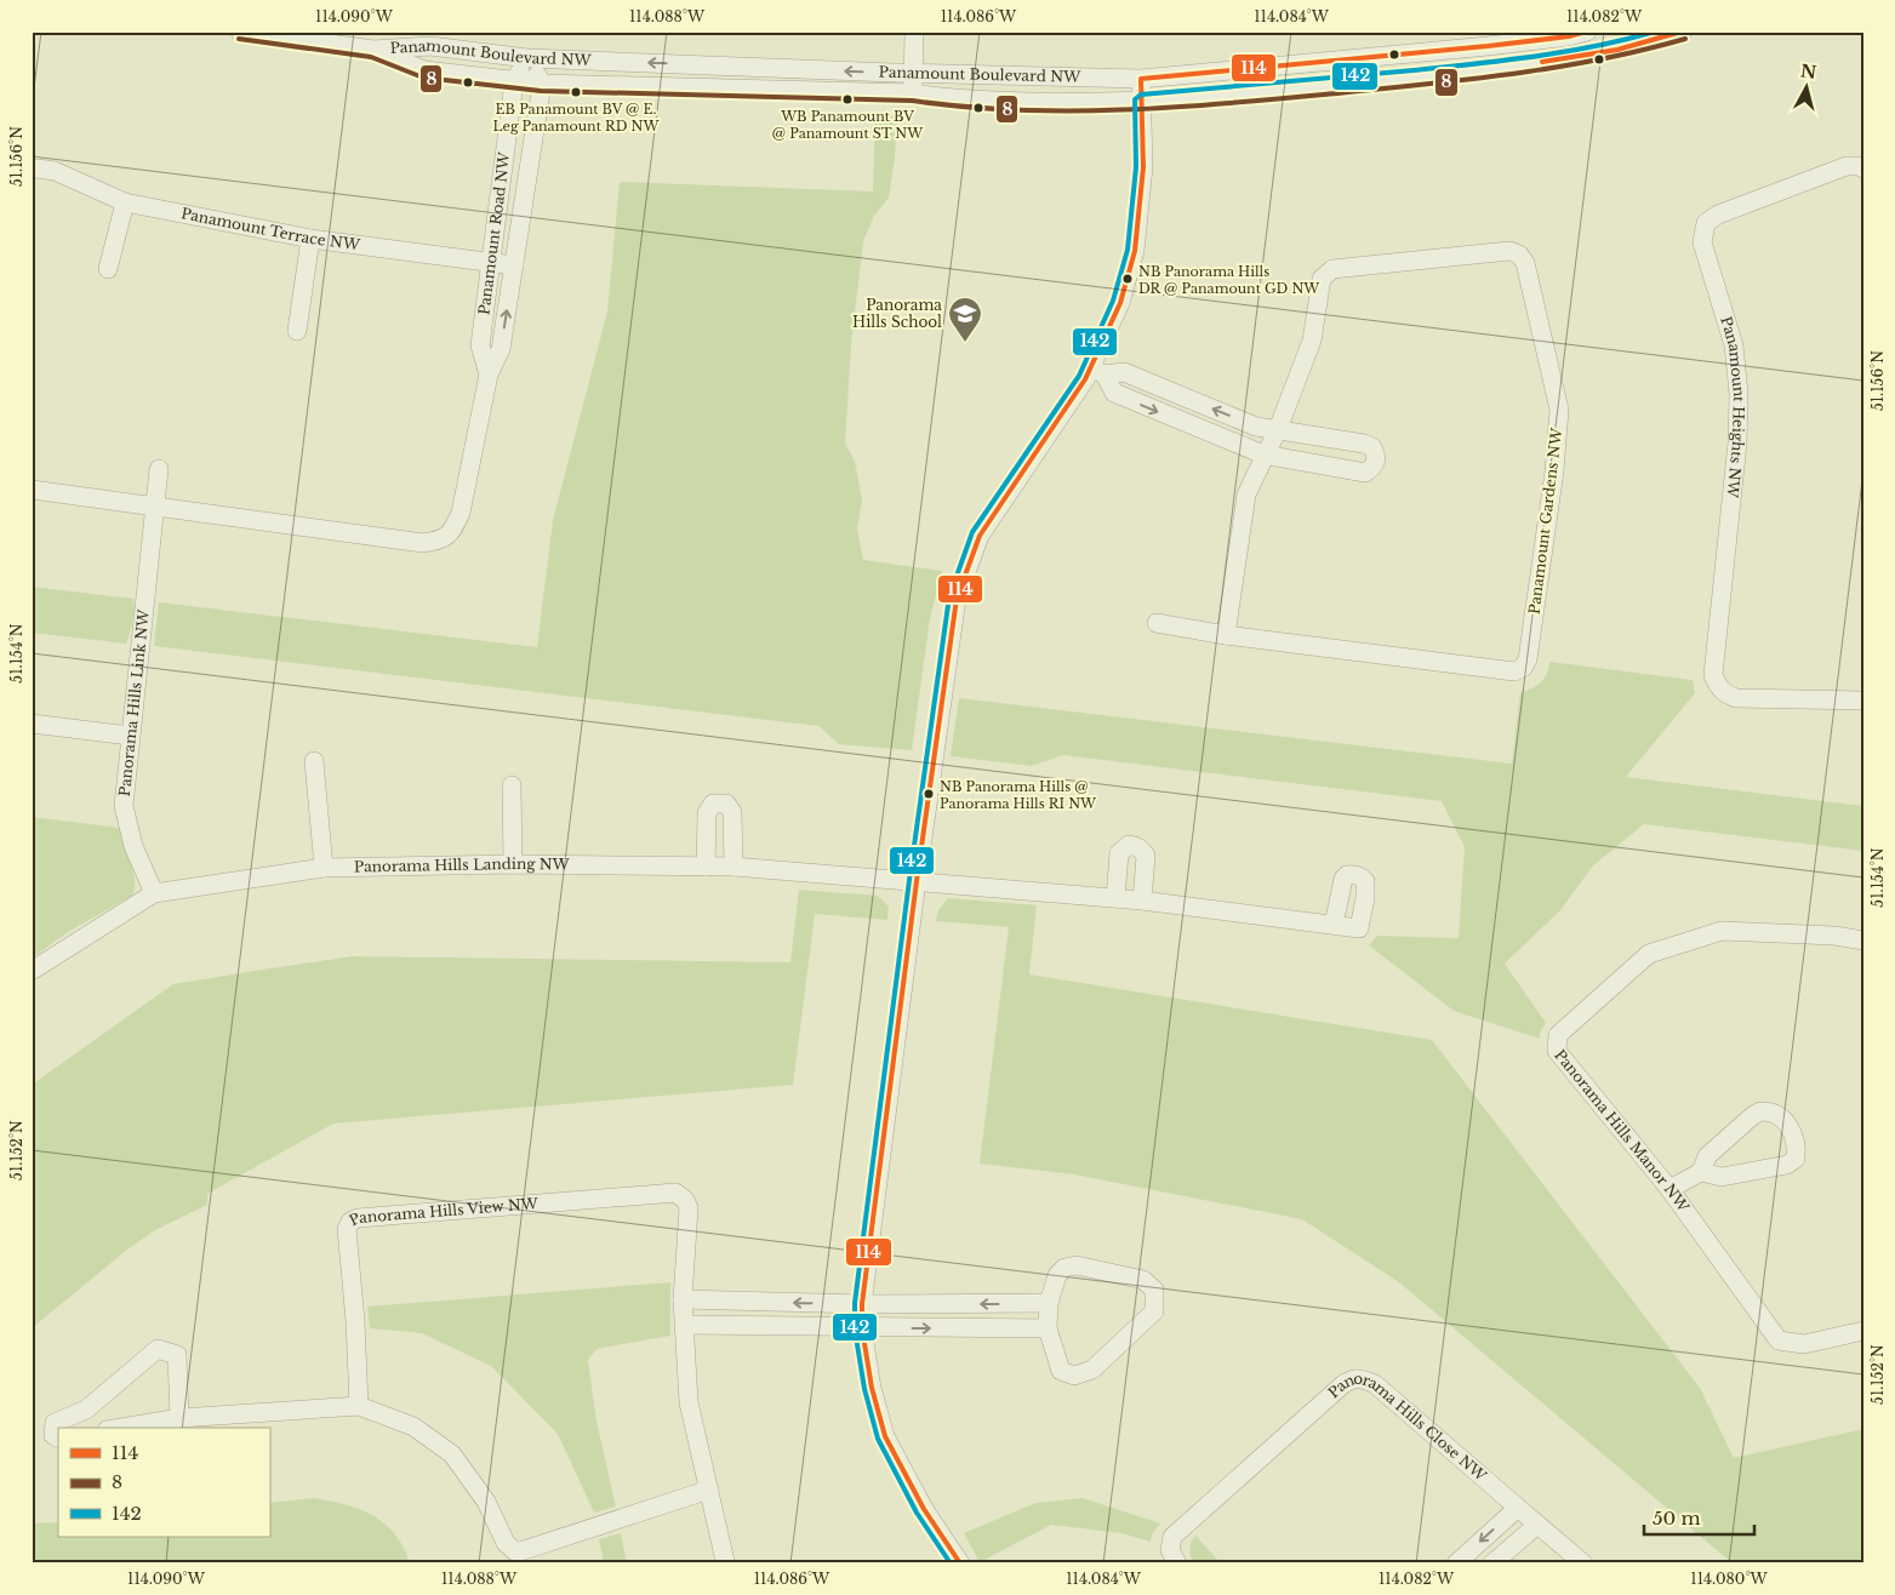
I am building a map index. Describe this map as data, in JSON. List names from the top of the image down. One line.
{"streets":{"street":["Panamount Boulevard NW","Panamount Terrace NW","Panamount Road NW","Panamount Heights NW","Panamount Gardens NW","Panorama Hills Link NW","Panorama Hills Landing NW","Panorama Hills Manor NW","Panorama Hills View NW","Panorama Hills Close NW"]},"crossings":[["Panamount Boulevard NW","Panamount Road NW"],["Panamount Terrace NW","Panamount Road NW"],["Panamount Road NW","Panorama Hills Link NW"],["Panorama Hills Link NW","Panorama Hills Landing NW"]],"places":{"other":["EB Panamount BV @ E. Leg Panamount RD NW","WB Panamount BV @ Panamount ST NW","NB Panorama Hills DR @ Panamount GD NW","NB Panorama Hills @ Panorama Hills RI NW"],"school or university":["Panorama Hills School"]},"lines":["transit line 114","transit line 142","transit line 8"],"legend":["114","8","142"],"scale_bar":"50 m","north":"top","coordinates":["114.090°W","114.088°W","114.086°W","114.084°W","114.082°W","51.156°N","51.154°N","51.152°N","114.080°W"]}
